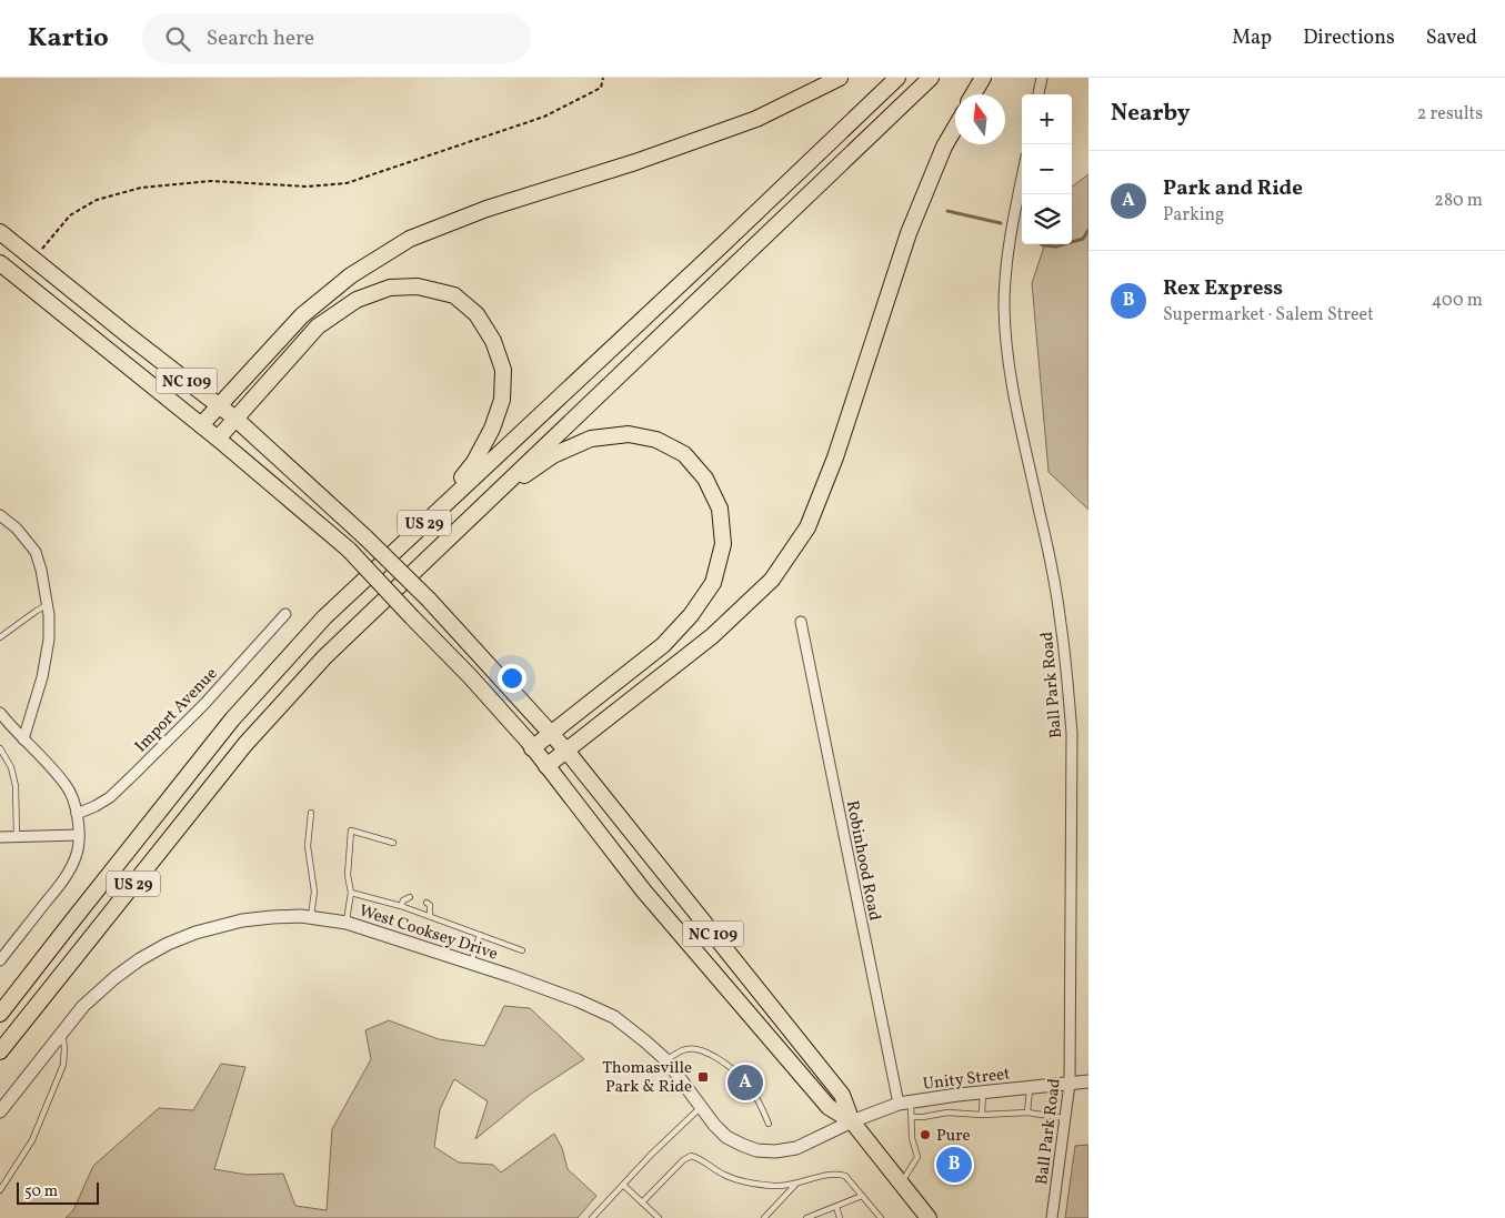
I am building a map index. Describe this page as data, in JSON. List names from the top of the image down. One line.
{"streets":{"main road":["NC 109","US 29"],"street":["Ball Park Road","Import Avenue","Robinhood Road","West Cooksey Drive","Unity Street"]},"crossings":[["NC 109","West Cooksey Drive"],["NC 109","Unity Street"],["Ball Park Road","Unity Street"],["Robinhood Road","Unity Street"],["West Cooksey Drive","Unity Street"]],"places":{"transit":["Thomasville Park & Ride"],"other":["Pure"]},"scale_bar":"50 m","north":"top","page":{"header":"Kartio","search":"Search here","nav":["Map","Directions","Saved"],"heading":["Nearby","2 results"],"map_buttons":["+","−"],"list":[{"mark":"A","name":"Park and Ride","note":"Parking","value":"280 m"},{"mark":"B","name":"Rex Express","note":"Supermarket · Salem Street","value":"400 m"}],"pins":["A","B"],"scale":"50 m"}}
